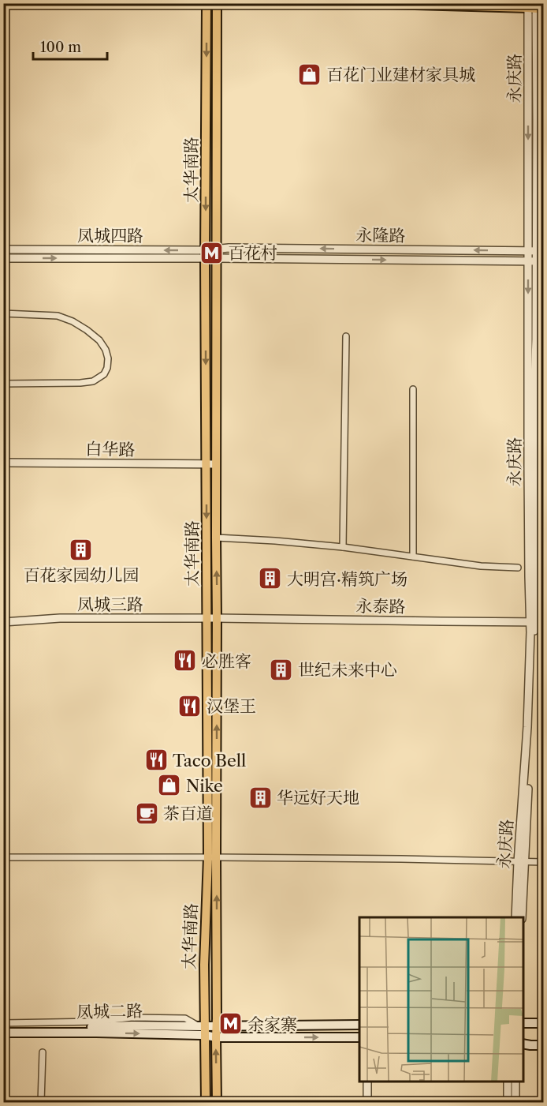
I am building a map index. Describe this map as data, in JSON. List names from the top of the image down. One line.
{"streets":{"main road":["太华南路","凤城二路"],"street":["永庆路","凤城四路","永隆路","白华路","凤城三路","永泰路"]},"crossings":[["永庆路","永隆路"],["永庆路","永泰路"],["太华南路","凤城四路"],["太华南路","永隆路"],["太华南路","白华路"],["太华南路","凤城三路"],["太华南路","永泰路"],["太华南路","凤城二路"],["凤城四路","永隆路"],["凤城三路","永泰路"]],"places":{"shop":["百花门业建材家具城","Nike"],"metro station":["百花村","余家寨"],"building":["百花家园幼儿园","大明宫·精筑广场","世纪未来中心","华远好天地"],"restaurant":["必胜客","汉堡王","Taco Bell"],"cafe":["茶百道"]},"scale_bar":"100 m"}
